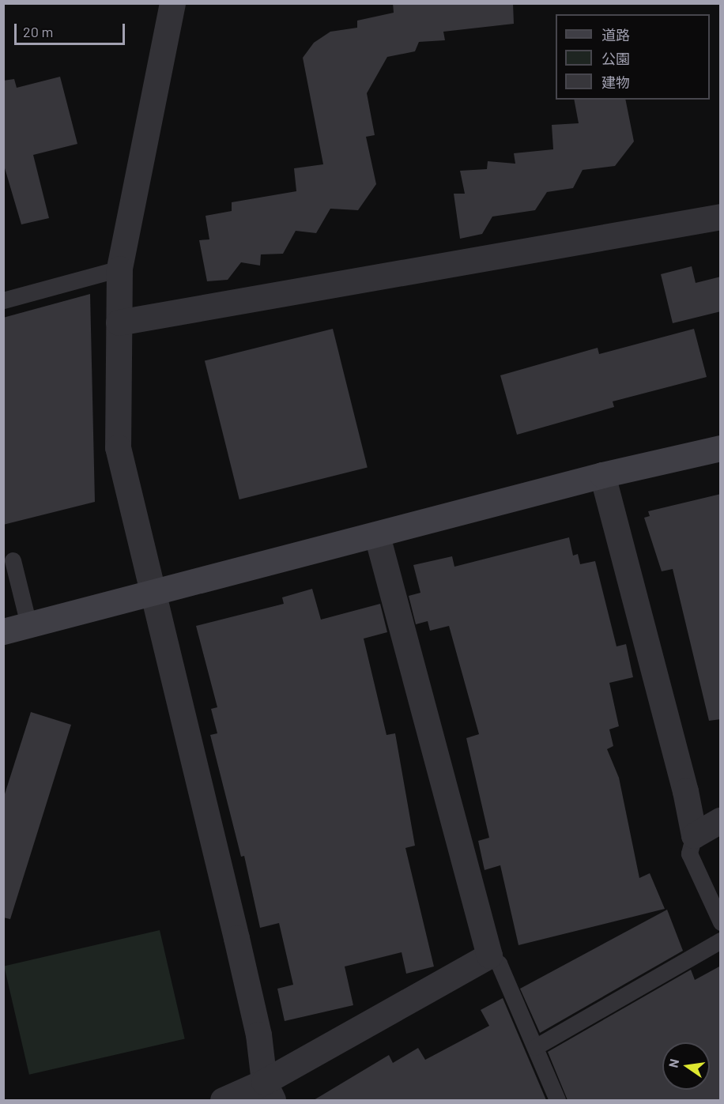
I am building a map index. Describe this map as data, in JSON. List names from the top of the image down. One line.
{"legend":["道路","公園","建物"],"scale_bar":"20 m","north":"left"}
